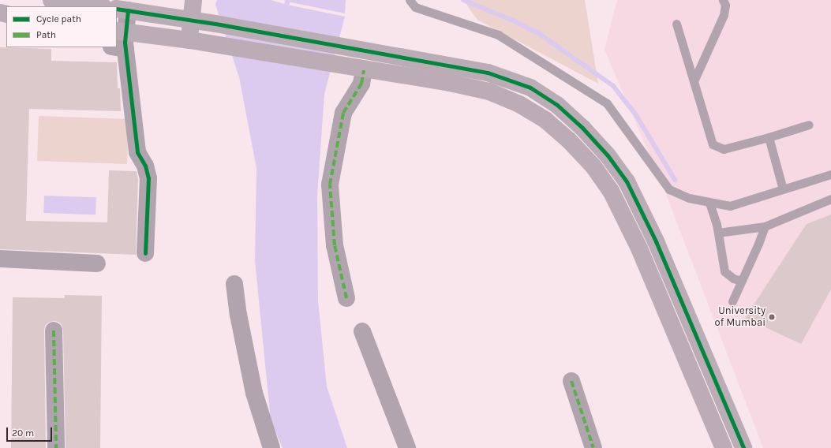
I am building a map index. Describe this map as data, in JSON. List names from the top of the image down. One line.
{"places":["University of Mumbai"],"legend":["Cycle path","Path"],"scale_bar":"20 m"}
